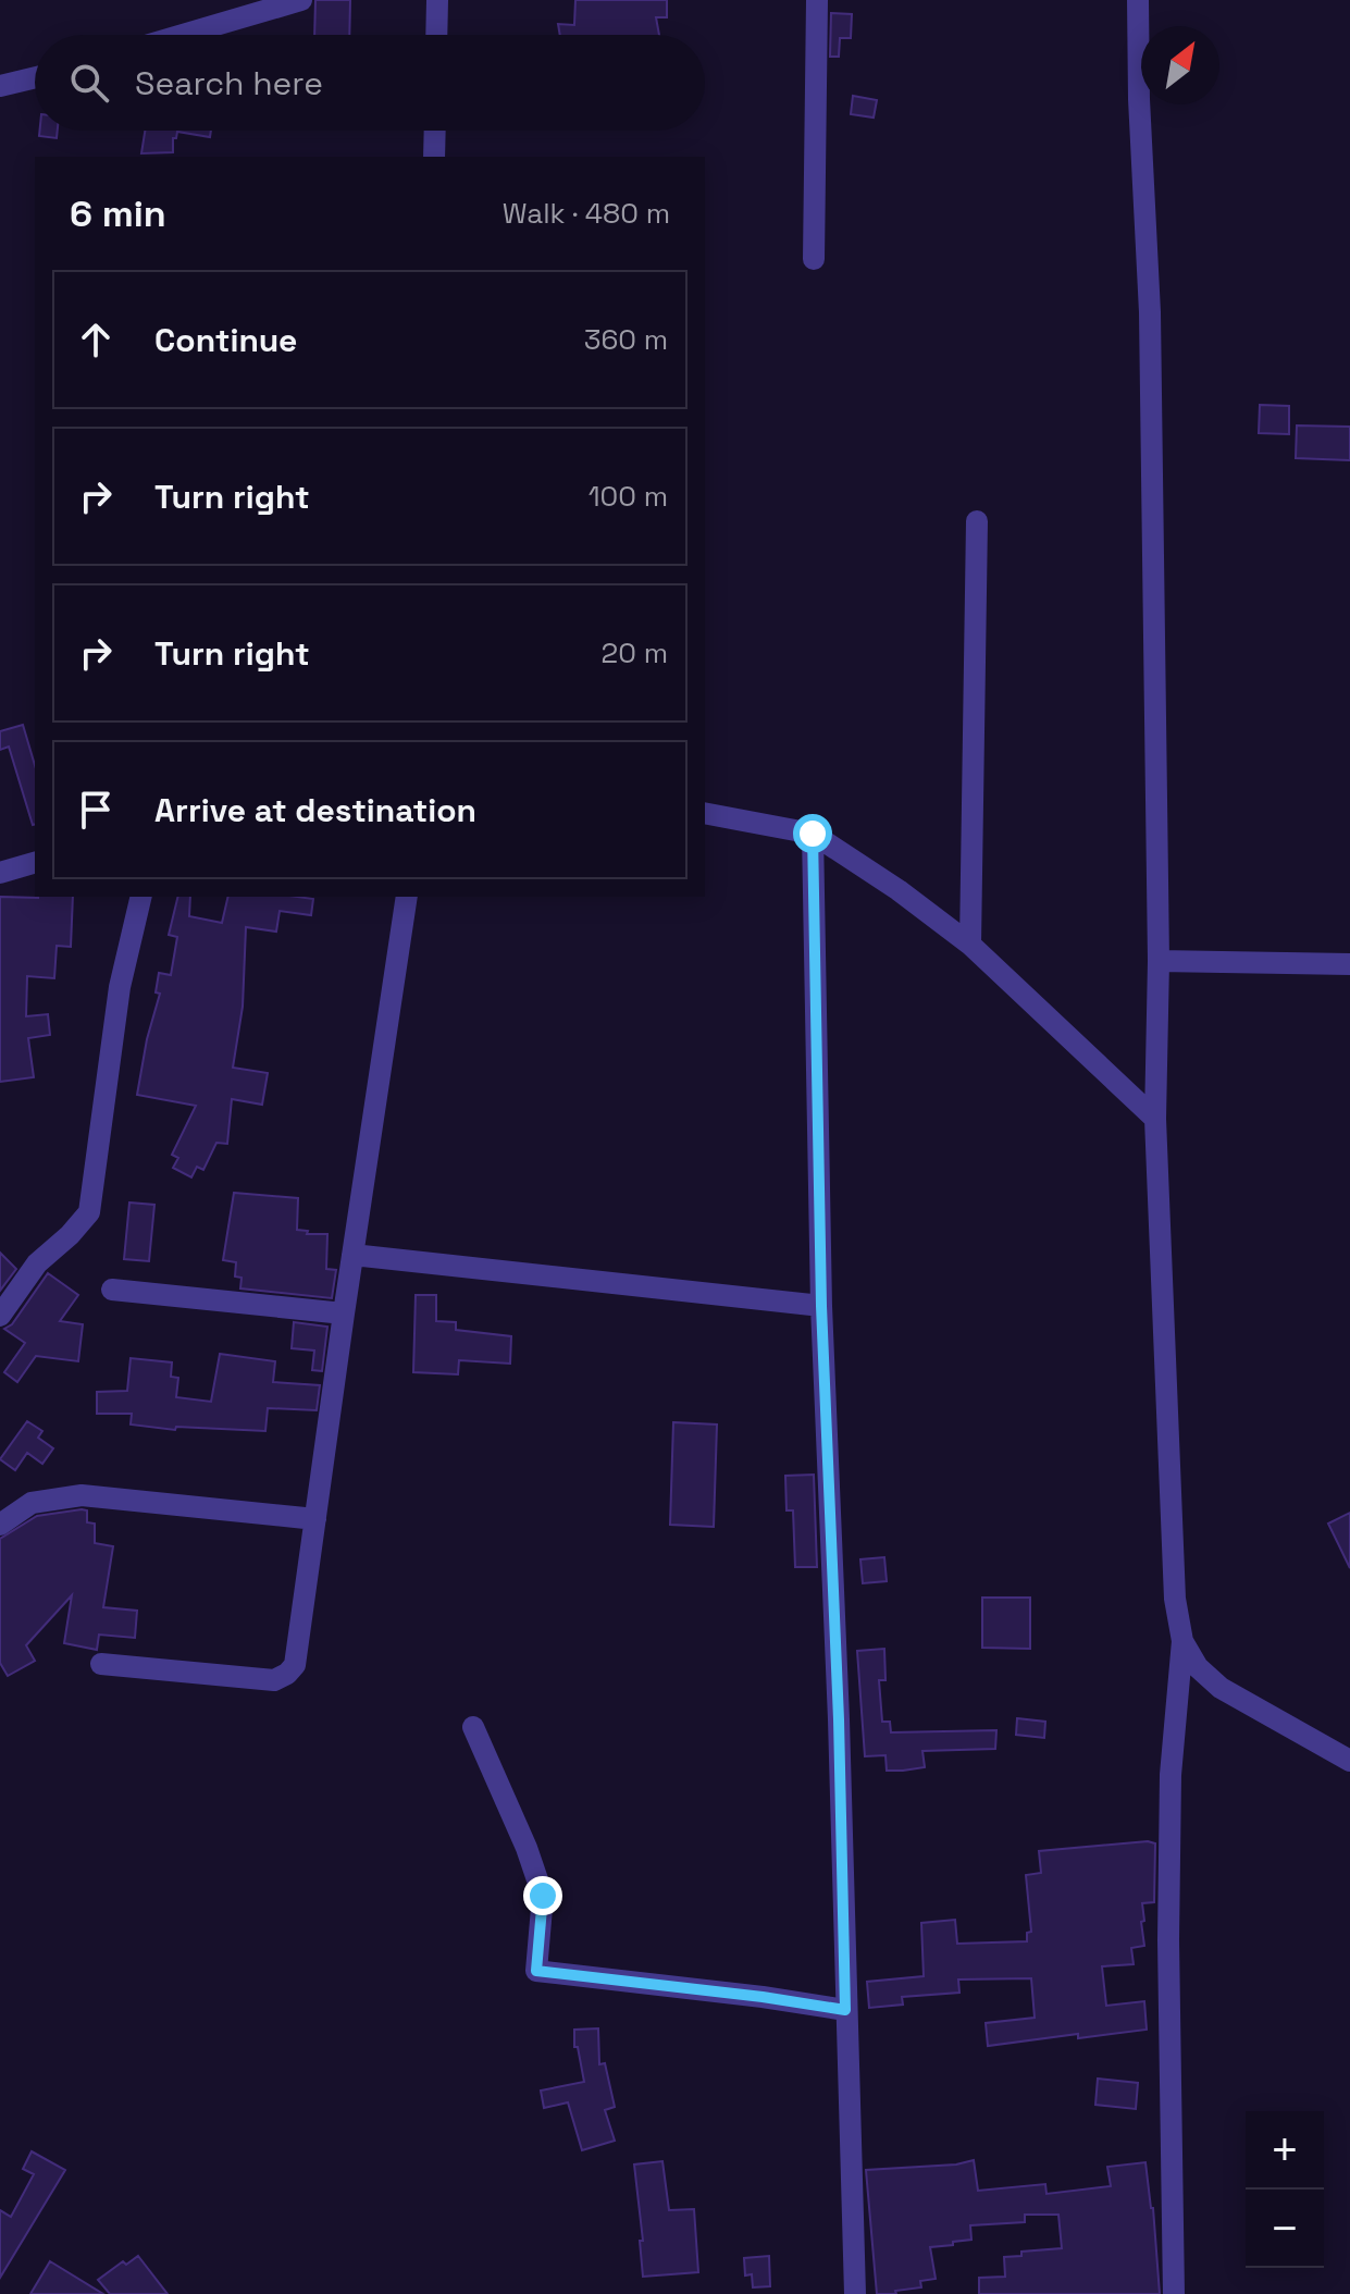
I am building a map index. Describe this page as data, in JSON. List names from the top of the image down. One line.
{"north":"top right","page":{"search":"Search here","heading":["6 min","Walk · 480 m"],"list":[["Continue","360 m"],["Turn right","100 m"],["Turn right","20 m"],"Arrive at destination"],"map_buttons":["+","−"]}}
